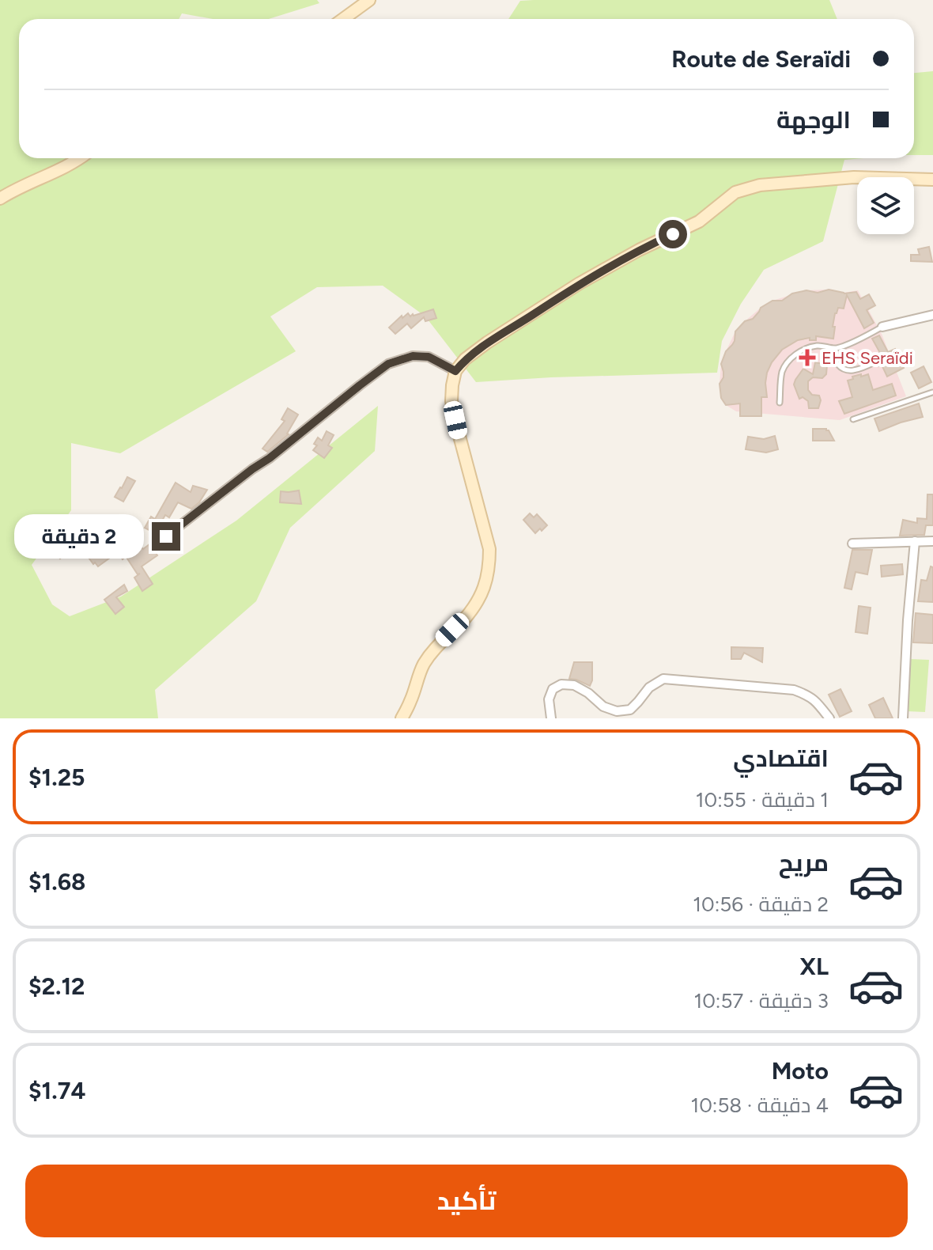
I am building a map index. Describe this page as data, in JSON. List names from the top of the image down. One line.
{"places":{"health":["EHS Seraïdi"]},"page":{"banner":["Route de Seraïdi","الوجهة"],"bubble":"2 دقيقة","list":[{"name":"اقتصادي","note":"1 دقيقة · 10:55","value":"$1.25"},{"name":"مريح","note":"2 دقيقة · 10:56","value":"$1.68"},{"name":"XL","note":"3 دقيقة · 10:57","value":"$2.12"},{"name":"Moto","note":"4 دقيقة · 10:58","value":"$1.74"}],"buttons":"تأكيد"}}
